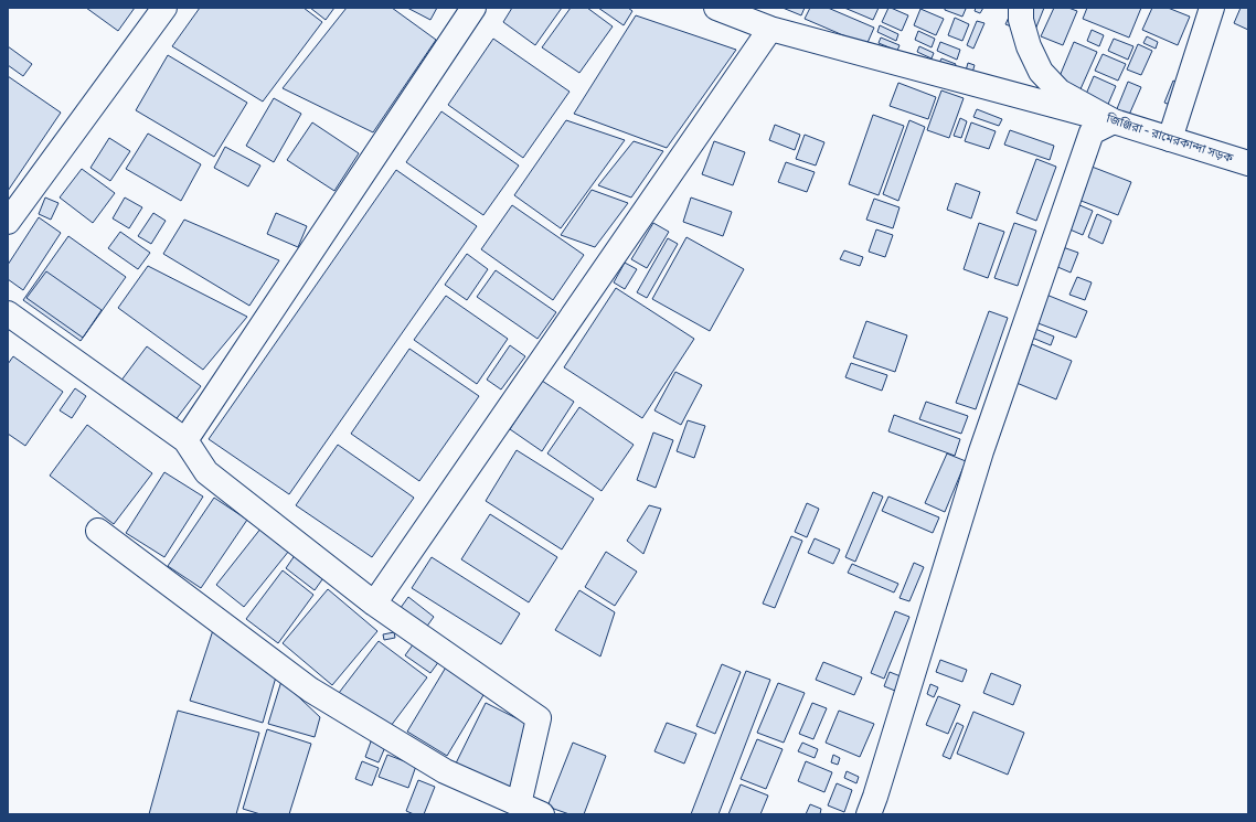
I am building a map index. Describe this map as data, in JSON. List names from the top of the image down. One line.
{"streets":{"street":["জিঞ্জিরা - রামেরকান্দা সড়ক"]}}
